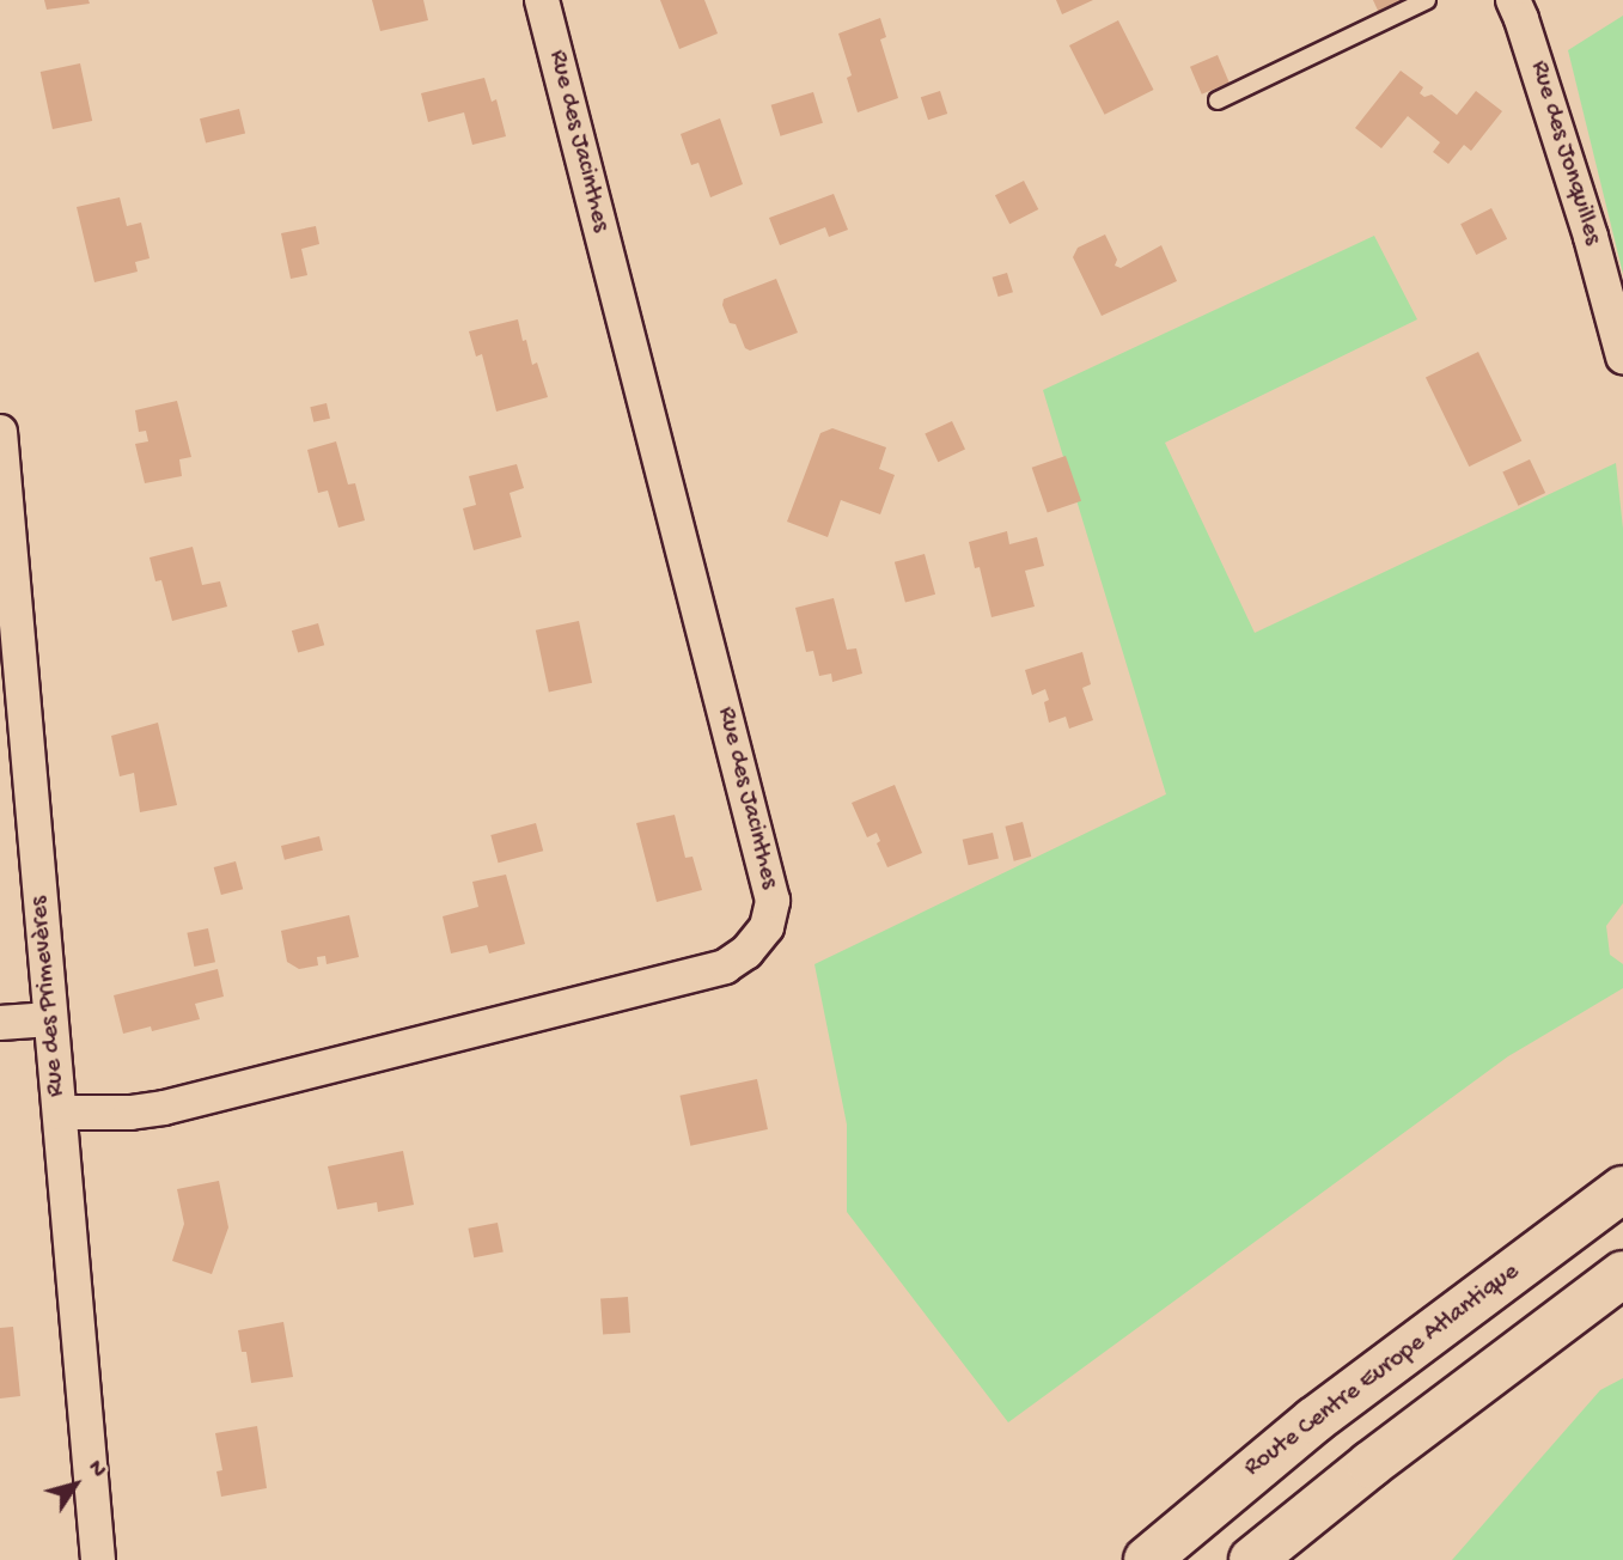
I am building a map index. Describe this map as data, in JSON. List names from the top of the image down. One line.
{"streets":{"highway":["Route Centre Europe Atlantique"],"street":["Rue des Jacinthes","Rue des Jonquilles","Rue des Primevères"]},"crossings":[["Rue des Jacinthes","Rue des Primevères"]],"north":"top right"}
